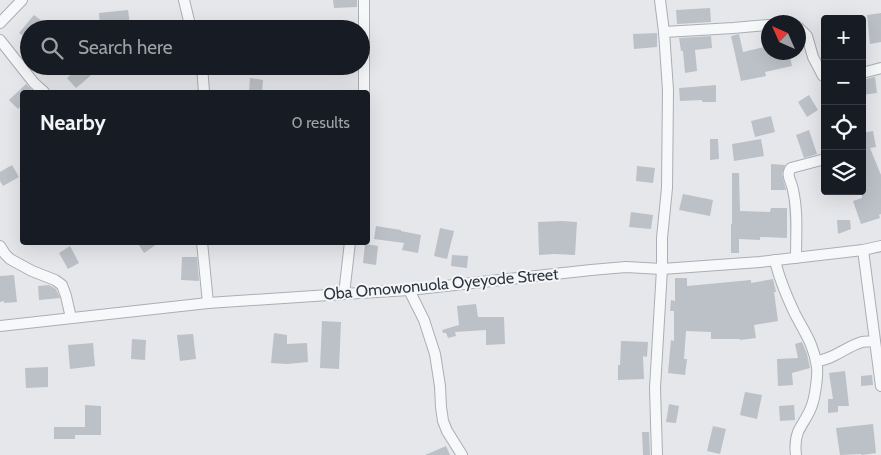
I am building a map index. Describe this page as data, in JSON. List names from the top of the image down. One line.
{"streets":{"street":["Oba Omowonuola Oyeyode Street"]},"north":"top left","page":{"map_buttons":["+","−"],"search":"Search here","heading":["Nearby","0 results"]}}
